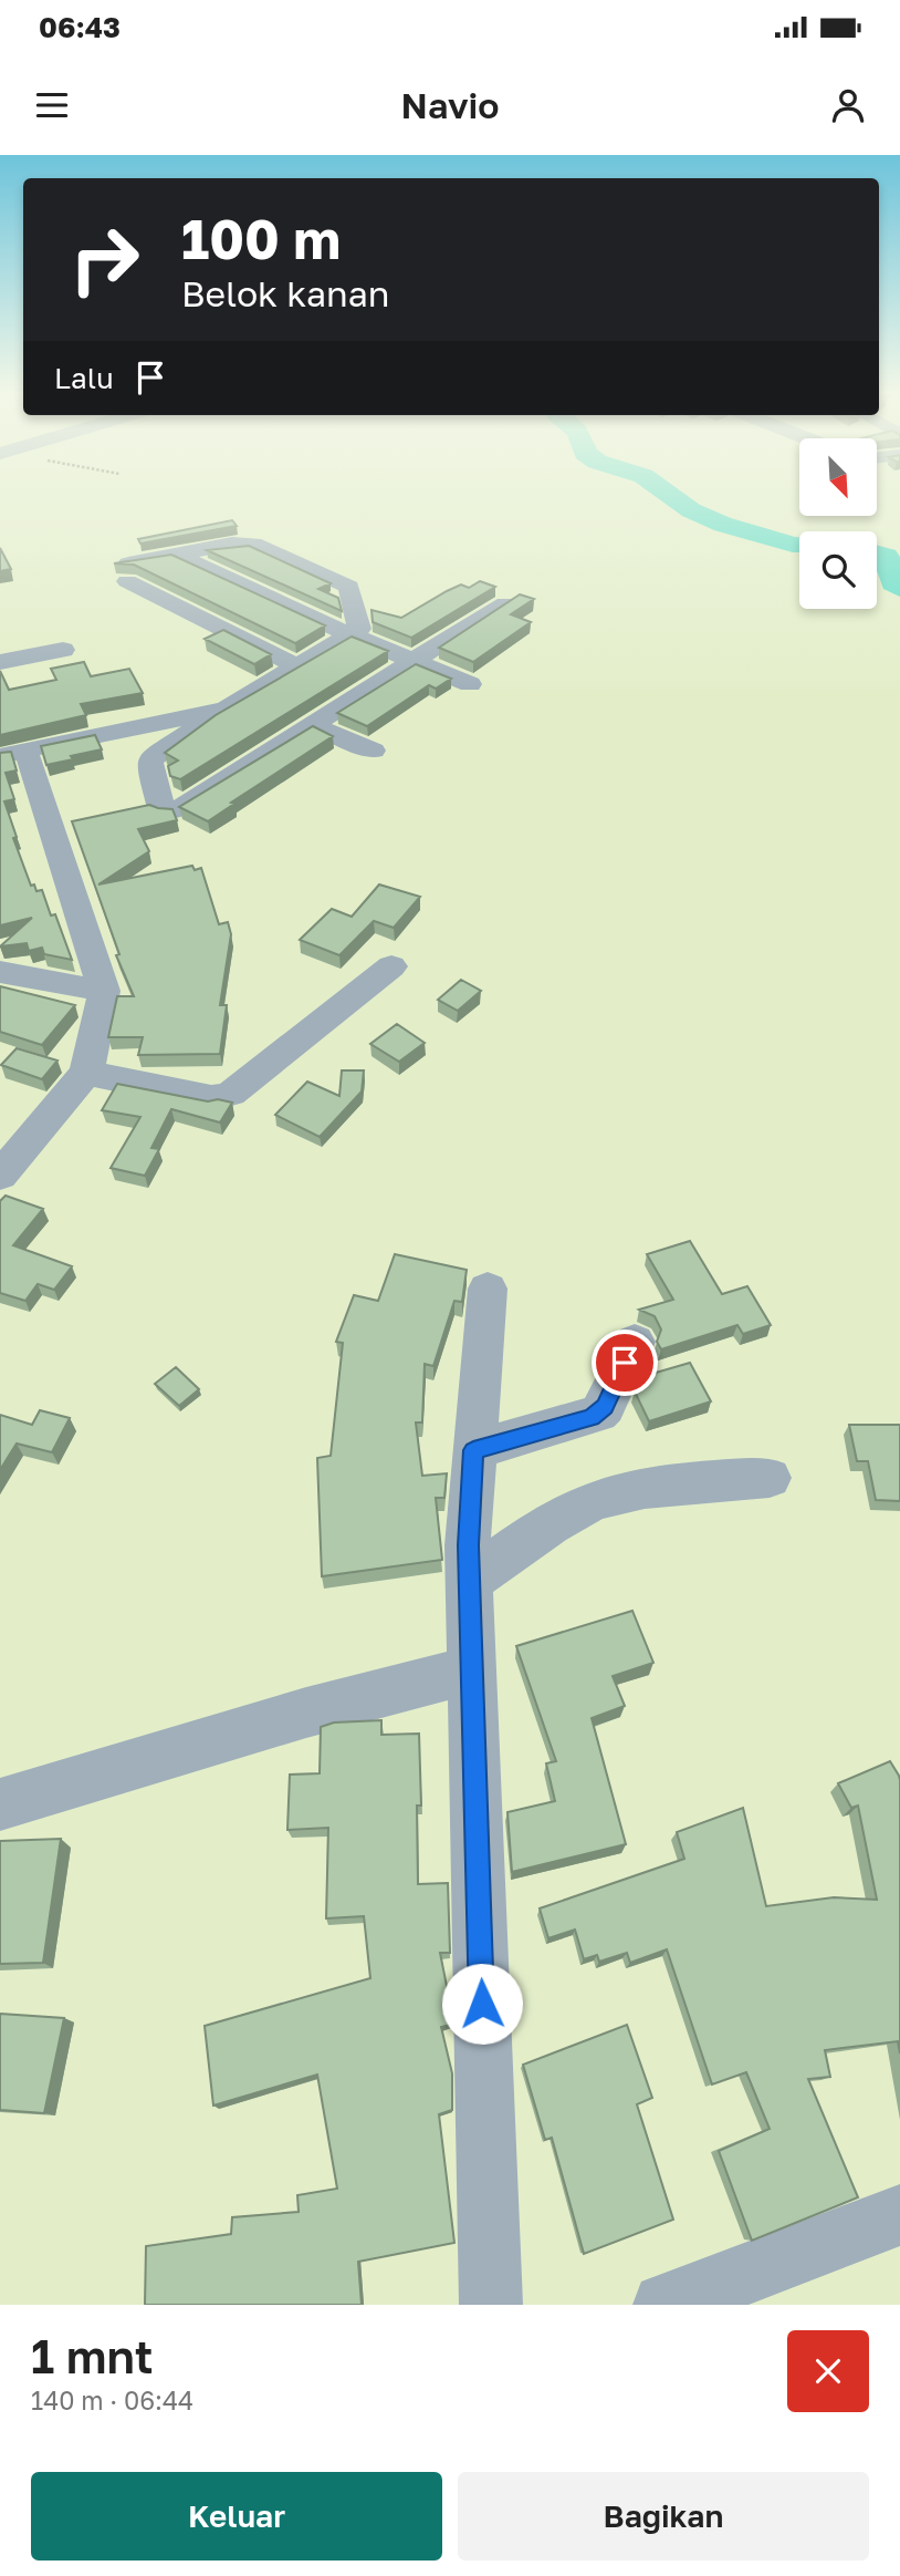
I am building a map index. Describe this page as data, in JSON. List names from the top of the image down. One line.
{"north":"bottom right","page":{"status":"06:43","header":"Navio","turn":["100 m","Belok kanan"],"then":"Lalu","heading":["1 mnt","140 m · 06:44"],"buttons":["Keluar","Bagikan"]}}
